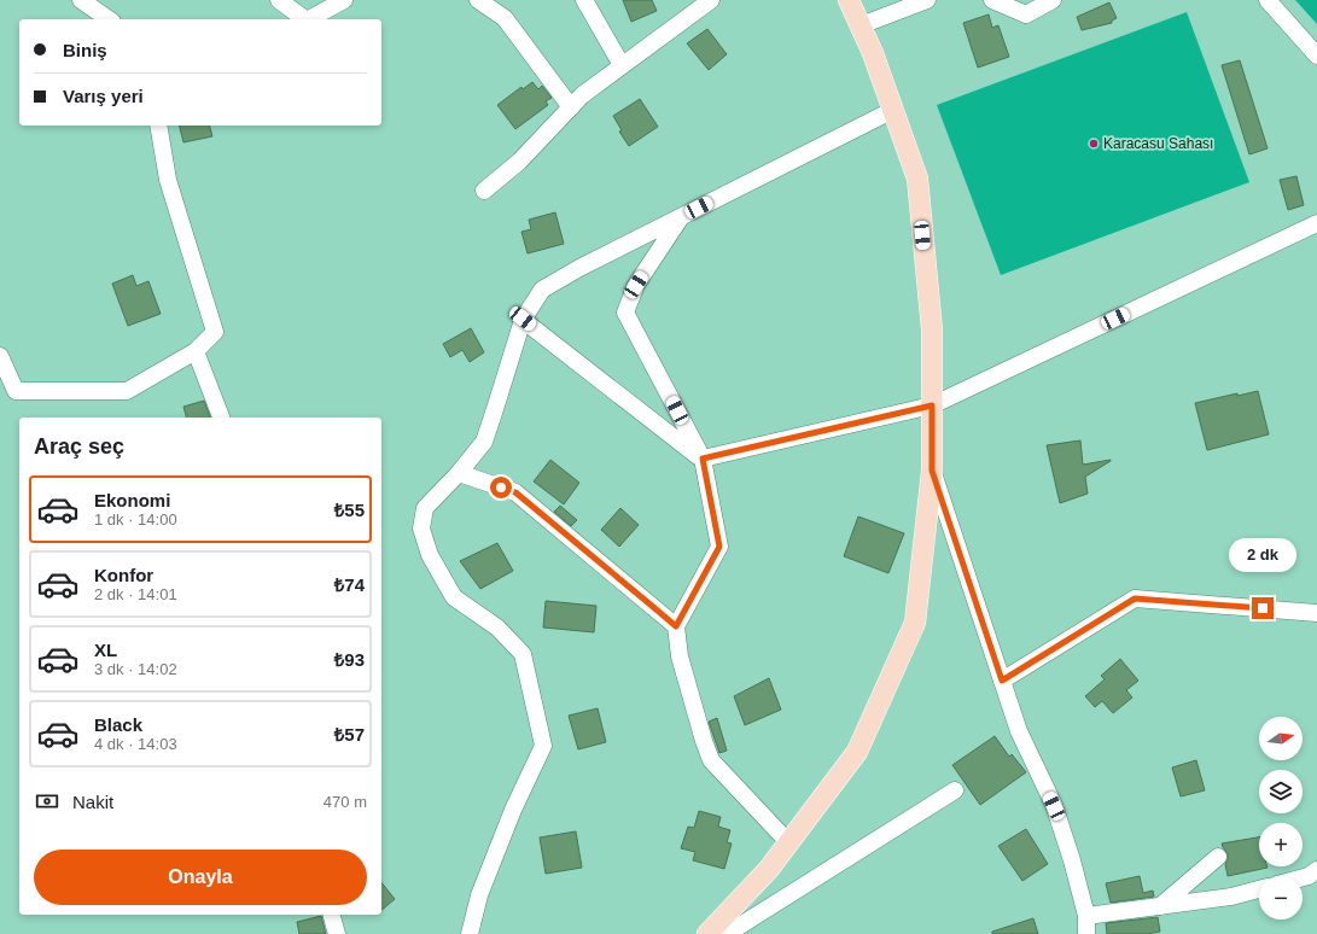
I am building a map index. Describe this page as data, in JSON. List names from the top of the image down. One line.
{"places":["Karacasu Sahası"],"north":"right","page":{"banner":["Biniş","Varış yeri"],"heading":"Araç seç","list":[{"name":"Ekonomi","note":"1 dk · 14:00","value":"₺55"},{"name":"Konfor","note":"2 dk · 14:01","value":"₺74"},{"name":"XL","note":"3 dk · 14:02","value":"₺93"},{"name":"Black","note":"4 dk · 14:03","value":"₺57"}],"bubble":"2 dk","map_buttons":["+","−"],"pay":["Nakit","470 m"],"buttons":"Onayla"}}
